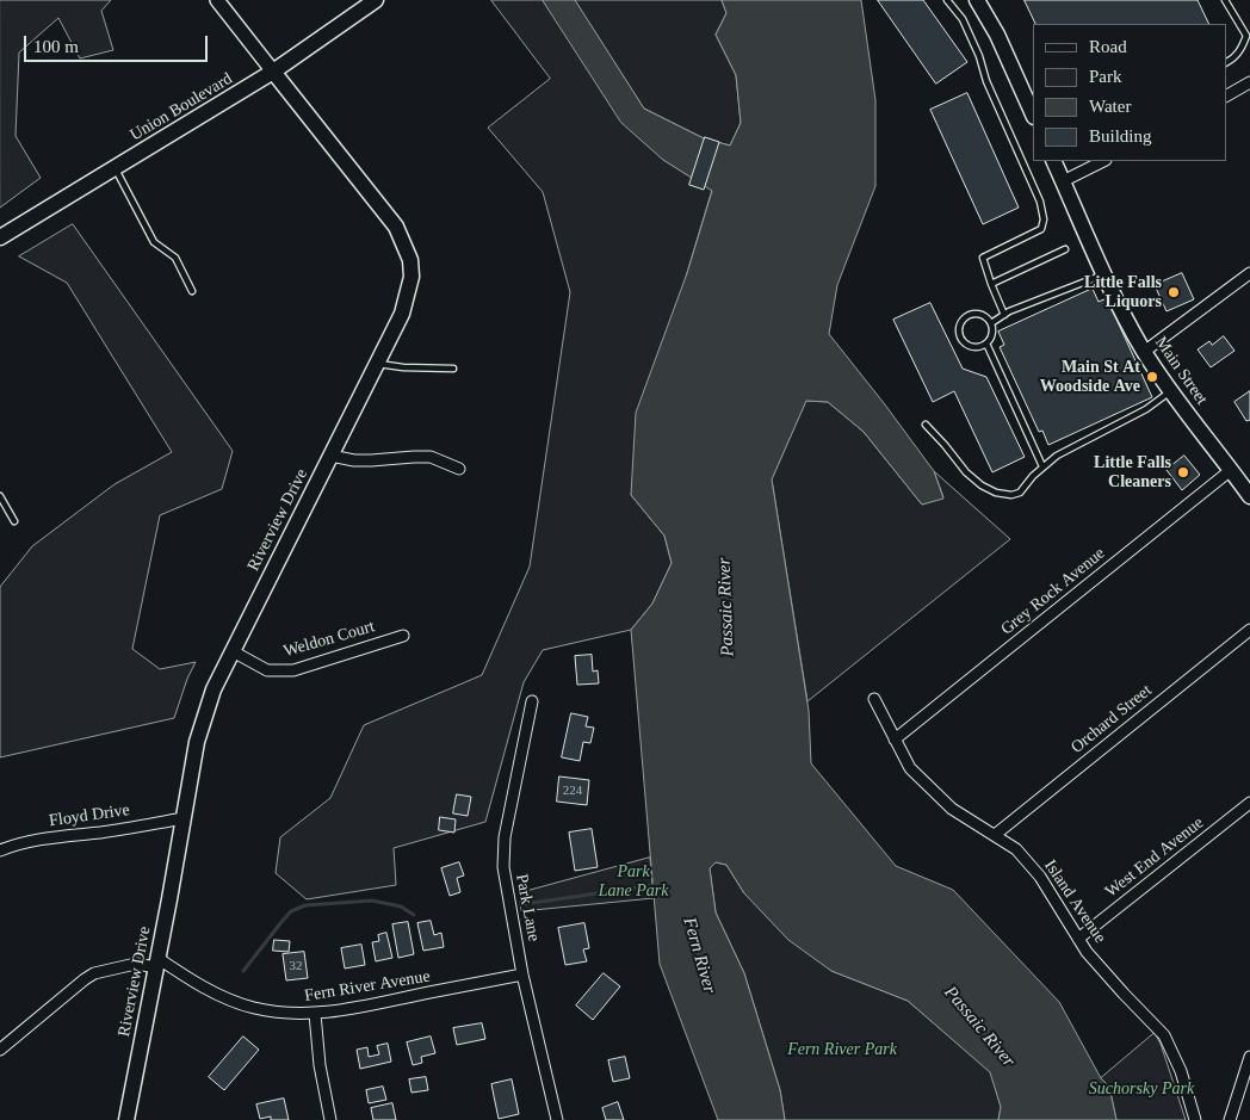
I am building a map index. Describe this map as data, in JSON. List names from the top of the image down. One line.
{"streets":{"main road":["Union Boulevard","Main Street","Riverview Drive"],"street":["Grey Rock Avenue","Weldon Court","Orchard Street","Floyd Drive","West End Avenue","Island Avenue","Park Lane","Fern River Avenue"]},"crossings":[["Union Boulevard","Riverview Drive"],["Main Street","Grey Rock Avenue"],["Riverview Drive","Weldon Court"],["Riverview Drive","Floyd Drive"],["Riverview Drive","Fern River Avenue"],["Grey Rock Avenue","Island Avenue"],["Orchard Street","Island Avenue"],["West End Avenue","Island Avenue"],["Park Lane","Fern River Avenue"]],"water":["Passaic River","Fern River"],"parks":["Park Lane Park","Fern River Park","Suchorsky Park"],"places":["Little Falls Liquors","Main St At Woodside Ave","Little Falls Cleaners"],"house_numbers":["224","32"],"legend":["Road","Park","Water","Building"],"scale_bar":"100 m"}
